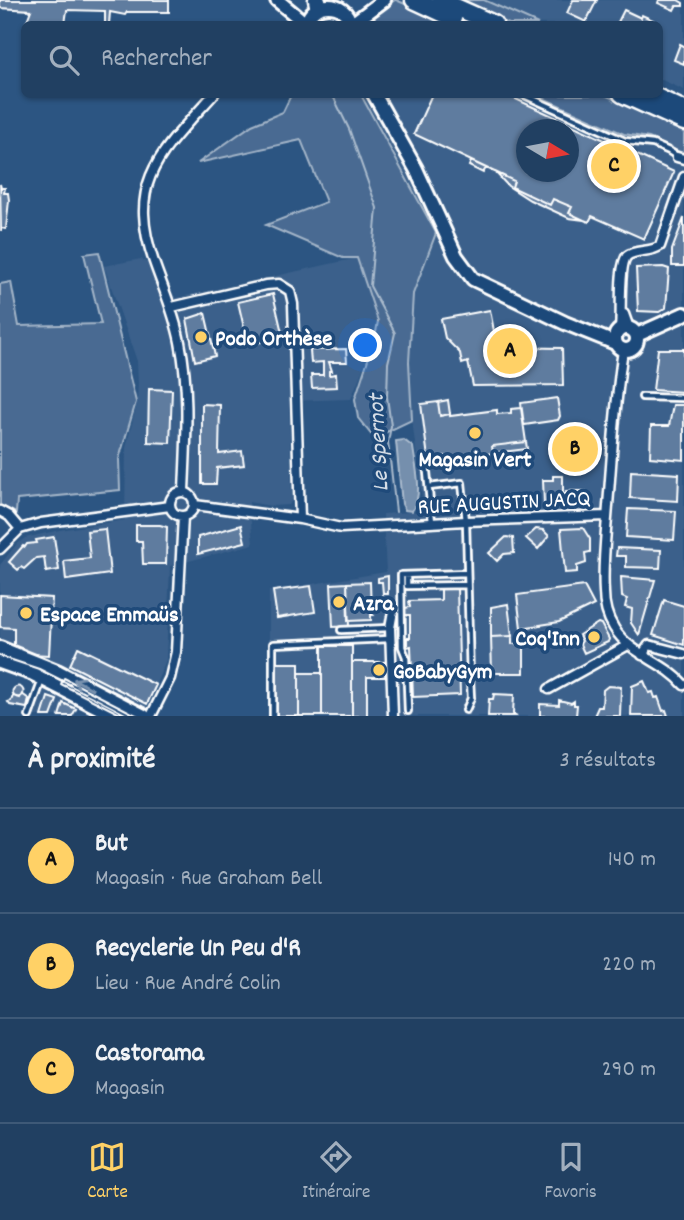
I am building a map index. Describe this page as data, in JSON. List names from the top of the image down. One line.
{"streets":{"street":["RUE AUGUSTIN JACQ"]},"water":["Le Spernot"],"places":["Podo Orthèse","Magasin Vert","Azra","Espace Emmaüs","Coq'Inn","GoBabyGym"],"north":"right","page":{"search":"Rechercher","pins":["C","A","B"],"heading":["À proximité","3 résultats"],"list":[{"mark":"A","name":"But","note":"Magasin · Rue Graham Bell","value":"140 m"},{"mark":"B","name":"Recyclerie Un Peu d'R","note":"Lieu · Rue André Colin","value":"220 m"},{"mark":"C","name":"Castorama","note":"Magasin","value":"290 m"}],"nav":["Carte","Itinéraire","Favoris"]}}
